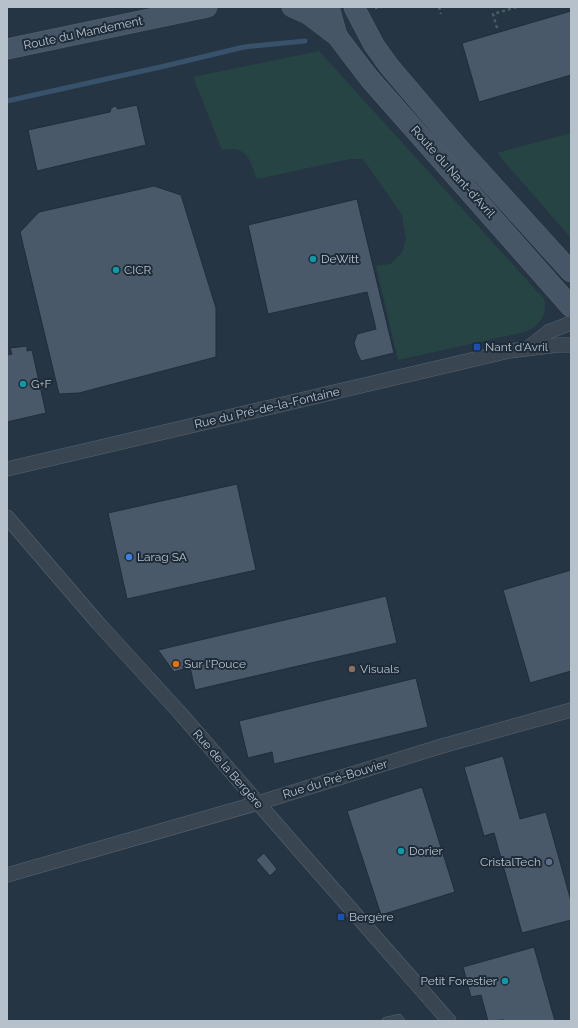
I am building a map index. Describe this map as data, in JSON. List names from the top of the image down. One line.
{"streets":{"main road":["Route du Mandement","Route du Nant-d'Avril"],"street":["Rue du Pré-de-la-Fontaine","Rue de la Bergère","Rue du Pré-Bouvier"]},"crossings":[["Rue de la Bergère","Rue du Pré-Bouvier"]],"places":{"other":["DeWitt","CICR","G+F","Larag SA","Sur l'Pouce","Visuals","Dorier","CristalTech","Petit Forestier"],"transit":["Nant d'Avril","Bergère"]}}
